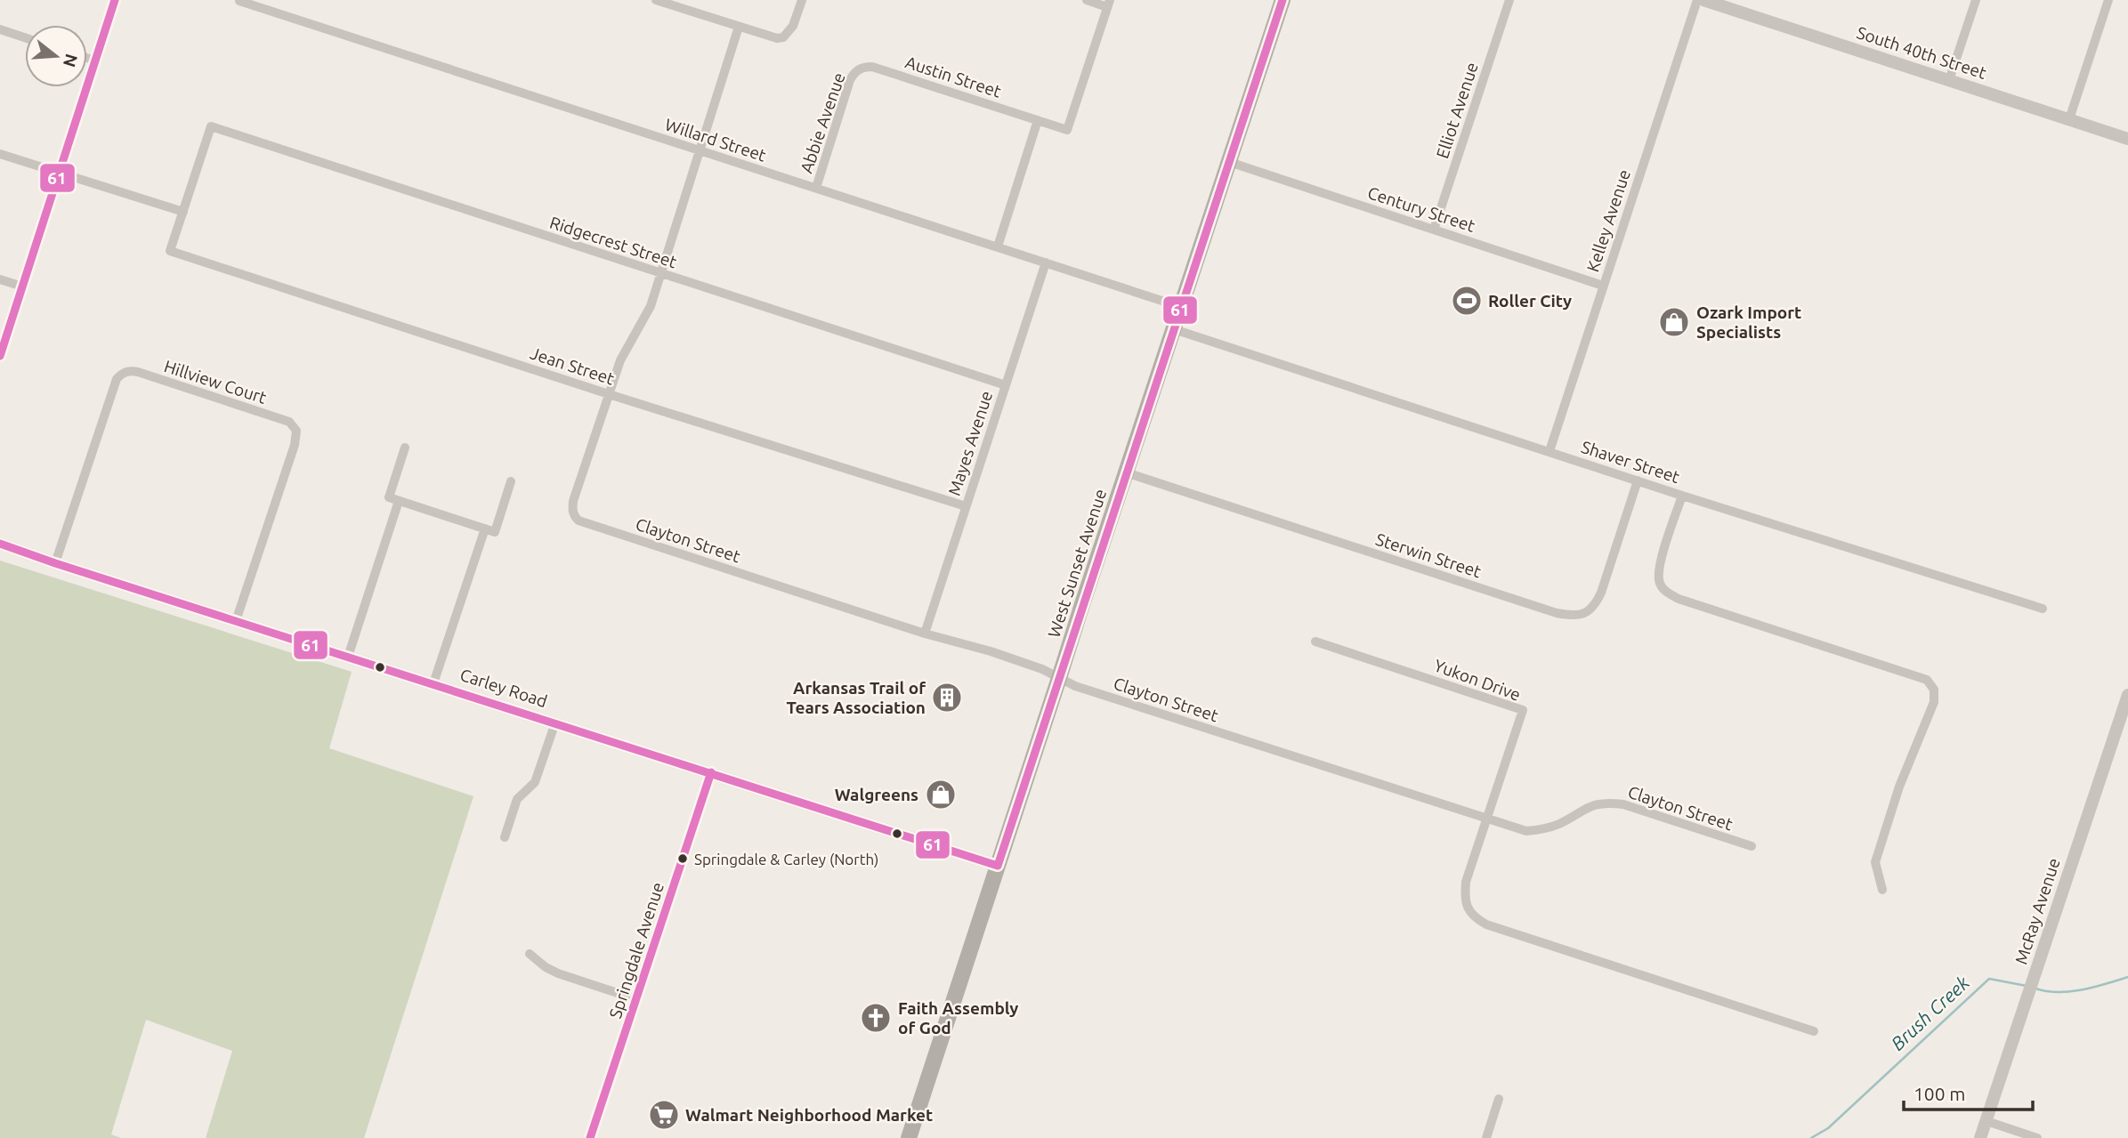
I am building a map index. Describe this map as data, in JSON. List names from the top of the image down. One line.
{"streets":{"highway":["West Sunset Avenue"],"street":["South 40th Street","Austin Street","Elliot Avenue","Abbie Avenue","Willard Street","Century Street","Kelley Avenue","Ridgecrest Street","Jean Street","Hillview Court","Mayes Avenue","Shaver Street","Clayton Street","Sterwin Street","Yukon Drive","Carley Road","McRay Avenue","Springdale Avenue"]},"crossings":[["Austin Street","Abbie Avenue"],["Elliot Avenue","Century Street"],["Abbie Avenue","Willard Street"],["Willard Street","Mayes Avenue"],["Willard Street","West Sunset Avenue"],["Century Street","Kelley Avenue"],["Century Street","West Sunset Avenue"],["Kelley Avenue","Shaver Street"],["Ridgecrest Street","Jean Street"],["Ridgecrest Street","Mayes Avenue"],["Jean Street","Mayes Avenue"],["Jean Street","Clayton Street"],["Hillview Court","Carley Road"],["Mayes Avenue","Clayton Street"],["Shaver Street","Sterwin Street"],["Shaver Street","West Sunset Avenue"],["Clayton Street","West Sunset Avenue"],["Clayton Street","Yukon Drive"],["Sterwin Street","West Sunset Avenue"],["West Sunset Avenue","Carley Road"],["Carley Road","Springdale Avenue"]],"water":["Brush Creek"],"places":{"sports":["Roller City"],"shop":["Ozark Import Specialists","Walgreens"],"building":["Arkansas Trail of Tears Association"],"other":["Springdale & Carley (North)"],"church":["Faith Assembly of God"],"supermarket":["Walmart Neighborhood Market"]},"lines":["transit line 61"],"scale_bar":"100 m","north":"right"}
